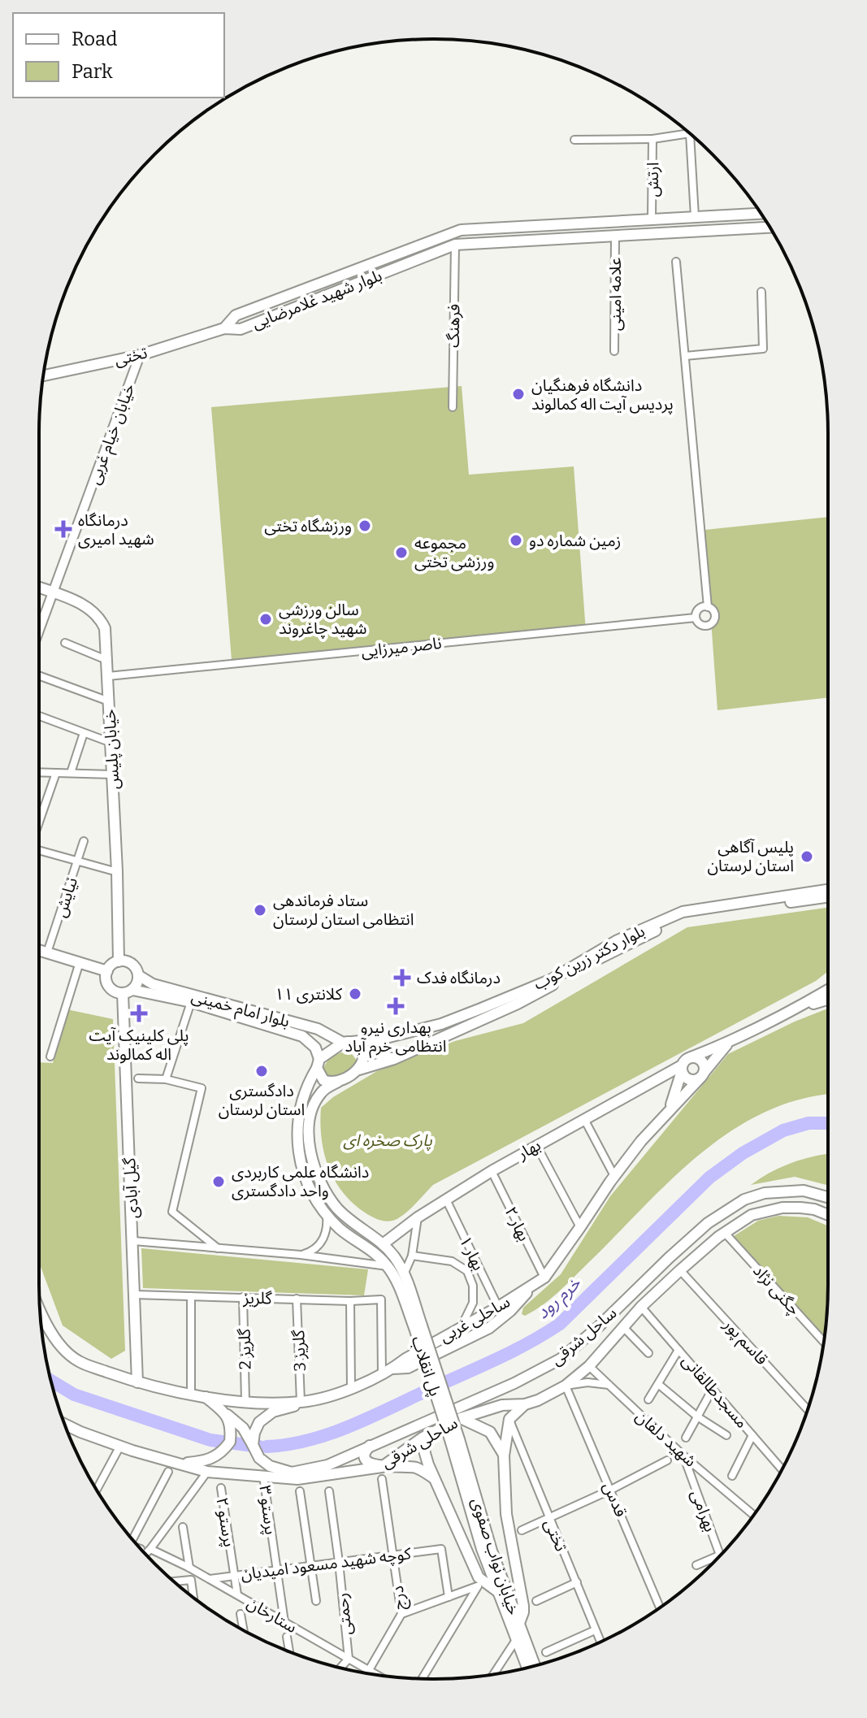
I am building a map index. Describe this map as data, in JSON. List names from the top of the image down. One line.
{"streets":{"main road":["بلوار شهید غلامرضایی","تختی","خیابان پلیس","بلوار دکتر زرین کوب","بلوار امام خمینی","بهار","گیل آبادی","ساحلی غربی","ساحل شرقی","پل انقلاب","ساحلی شرقی","خیابان نواب صفوی"],"street":["ارتش","علامه امینی","فرهنگ","خیابان خیام غربی","ناصر میرزایی","نیایش","بهار ۲","بهار ۱","چگنی نژاد","گلریز","قاسم پور","گلریز 2","گلریز 3","مسجدطالقانی","شهید دلفان","قدس","پرستو ۳","بهرامی","پرستو ۲","کوچه شهید مسعود امیدیان","درج","رحمتی","ستارخان"]},"crossings":[["ارتش","بلوار شهید غلامرضایی"],["علامه امینی","بلوار شهید غلامرضایی"],["بلوار شهید غلامرضایی","فرهنگ"],["بلوار شهید غلامرضایی","تختی"],["تختی","خیابان خیام غربی"],["خیابان خیام غربی","خیابان پلیس"],["ناصر میرزایی","خیابان پلیس"],["خیابان پلیس","بلوار امام خمینی"],["خیابان پلیس","گیل آبادی"],["بلوار دکتر زرین کوب","بلوار امام خمینی"],["بلوار امام خمینی","گیل آبادی"],["بهار","بهار ۲"],["بهار","بهار ۱"],["بهار","ساحلی غربی"],["گیل آبادی","گلریز"],["گیل آبادی","ساحلی غربی"],["بهار ۲","ساحلی غربی"],["بهار ۱","ساحلی غربی"],["چگنی نژاد","ساحلی شرقی"],["گلریز","ساحلی غربی"],["گلریز","گلریز 2"],["گلریز","گلریز 3"],["ساحلی غربی","گلریز 2"],["ساحلی غربی","گلریز 3"],["قاسم پور","ساحلی شرقی"],["پل انقلاب","خیابان نواب صفوی"],["مسجدطالقانی","ساحلی شرقی"],["شهید دلفان","ساحلی شرقی"],["شهید دلفان","بهرامی"],["ساحلی شرقی","قدس"],["ساحلی شرقی","پرستو ۳"],["پرستو ۳","کوچه شهید مسعود امیدیان"],["پرستو ۳","ستارخان"],["پرستو ۲","کوچه شهید مسعود امیدیان"],["پرستو ۲","ستارخان"],["کوچه شهید مسعود امیدیان","درج"],["کوچه شهید مسعود امیدیان","رحمتی"],["کوچه شهید مسعود امیدیان","ستارخان"],["درج","ستارخان"],["رحمتی","ستارخان"]],"water":["خرم رود"],"parks":["پارک صخره ای"],"places":{"other":["دانشگاه فرهنگیان پردیس آیت اله کمالوند","ورزشگاه تختی","زمین شماره دو","مجموعه ورزشی تختی","سالن ورزشی شهید چاغروند","پلیس آگاهی استان لرستان","ستاد فرماندهی انتظامی استان لرستان","کلانتری ۱۱","دادگستری استان لرستان","دانشگاه علمی کاربردی واحد دادگستری"],"health":["درمانگاه شهید امیری","درمانگاه فدک","بهداری نیرو انتظامی خرم آباد","پلی کلینیک آیت اله کمالوند"]},"legend":["Road","Park"]}
